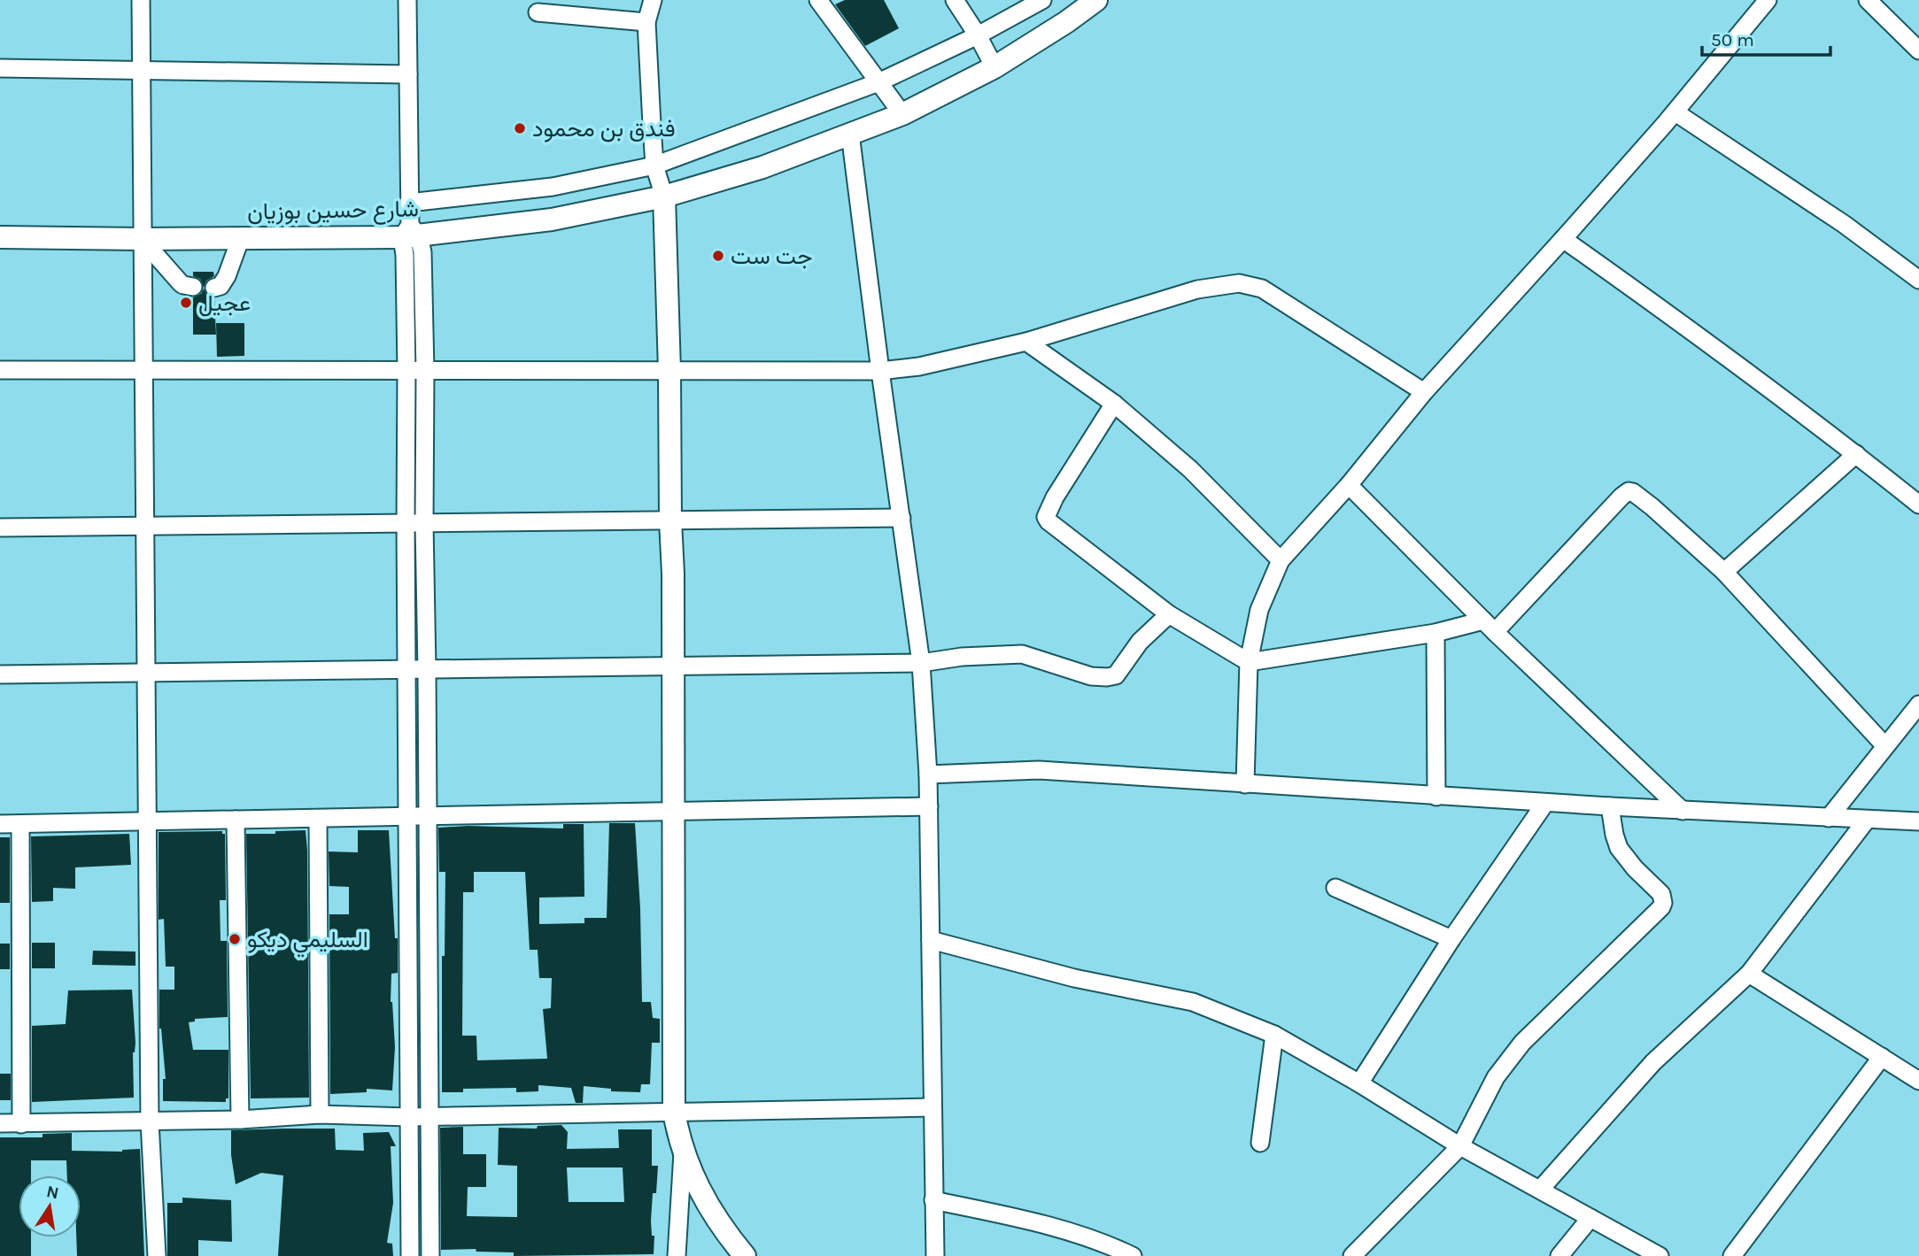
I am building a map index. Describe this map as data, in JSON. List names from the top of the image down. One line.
{"streets":{"main road":["شارع حسين بوزيان"]},"places":["فندق بن محمود","جت ست","عجيل","السليمي ديكو"],"scale_bar":"50 m","north":"top"}
